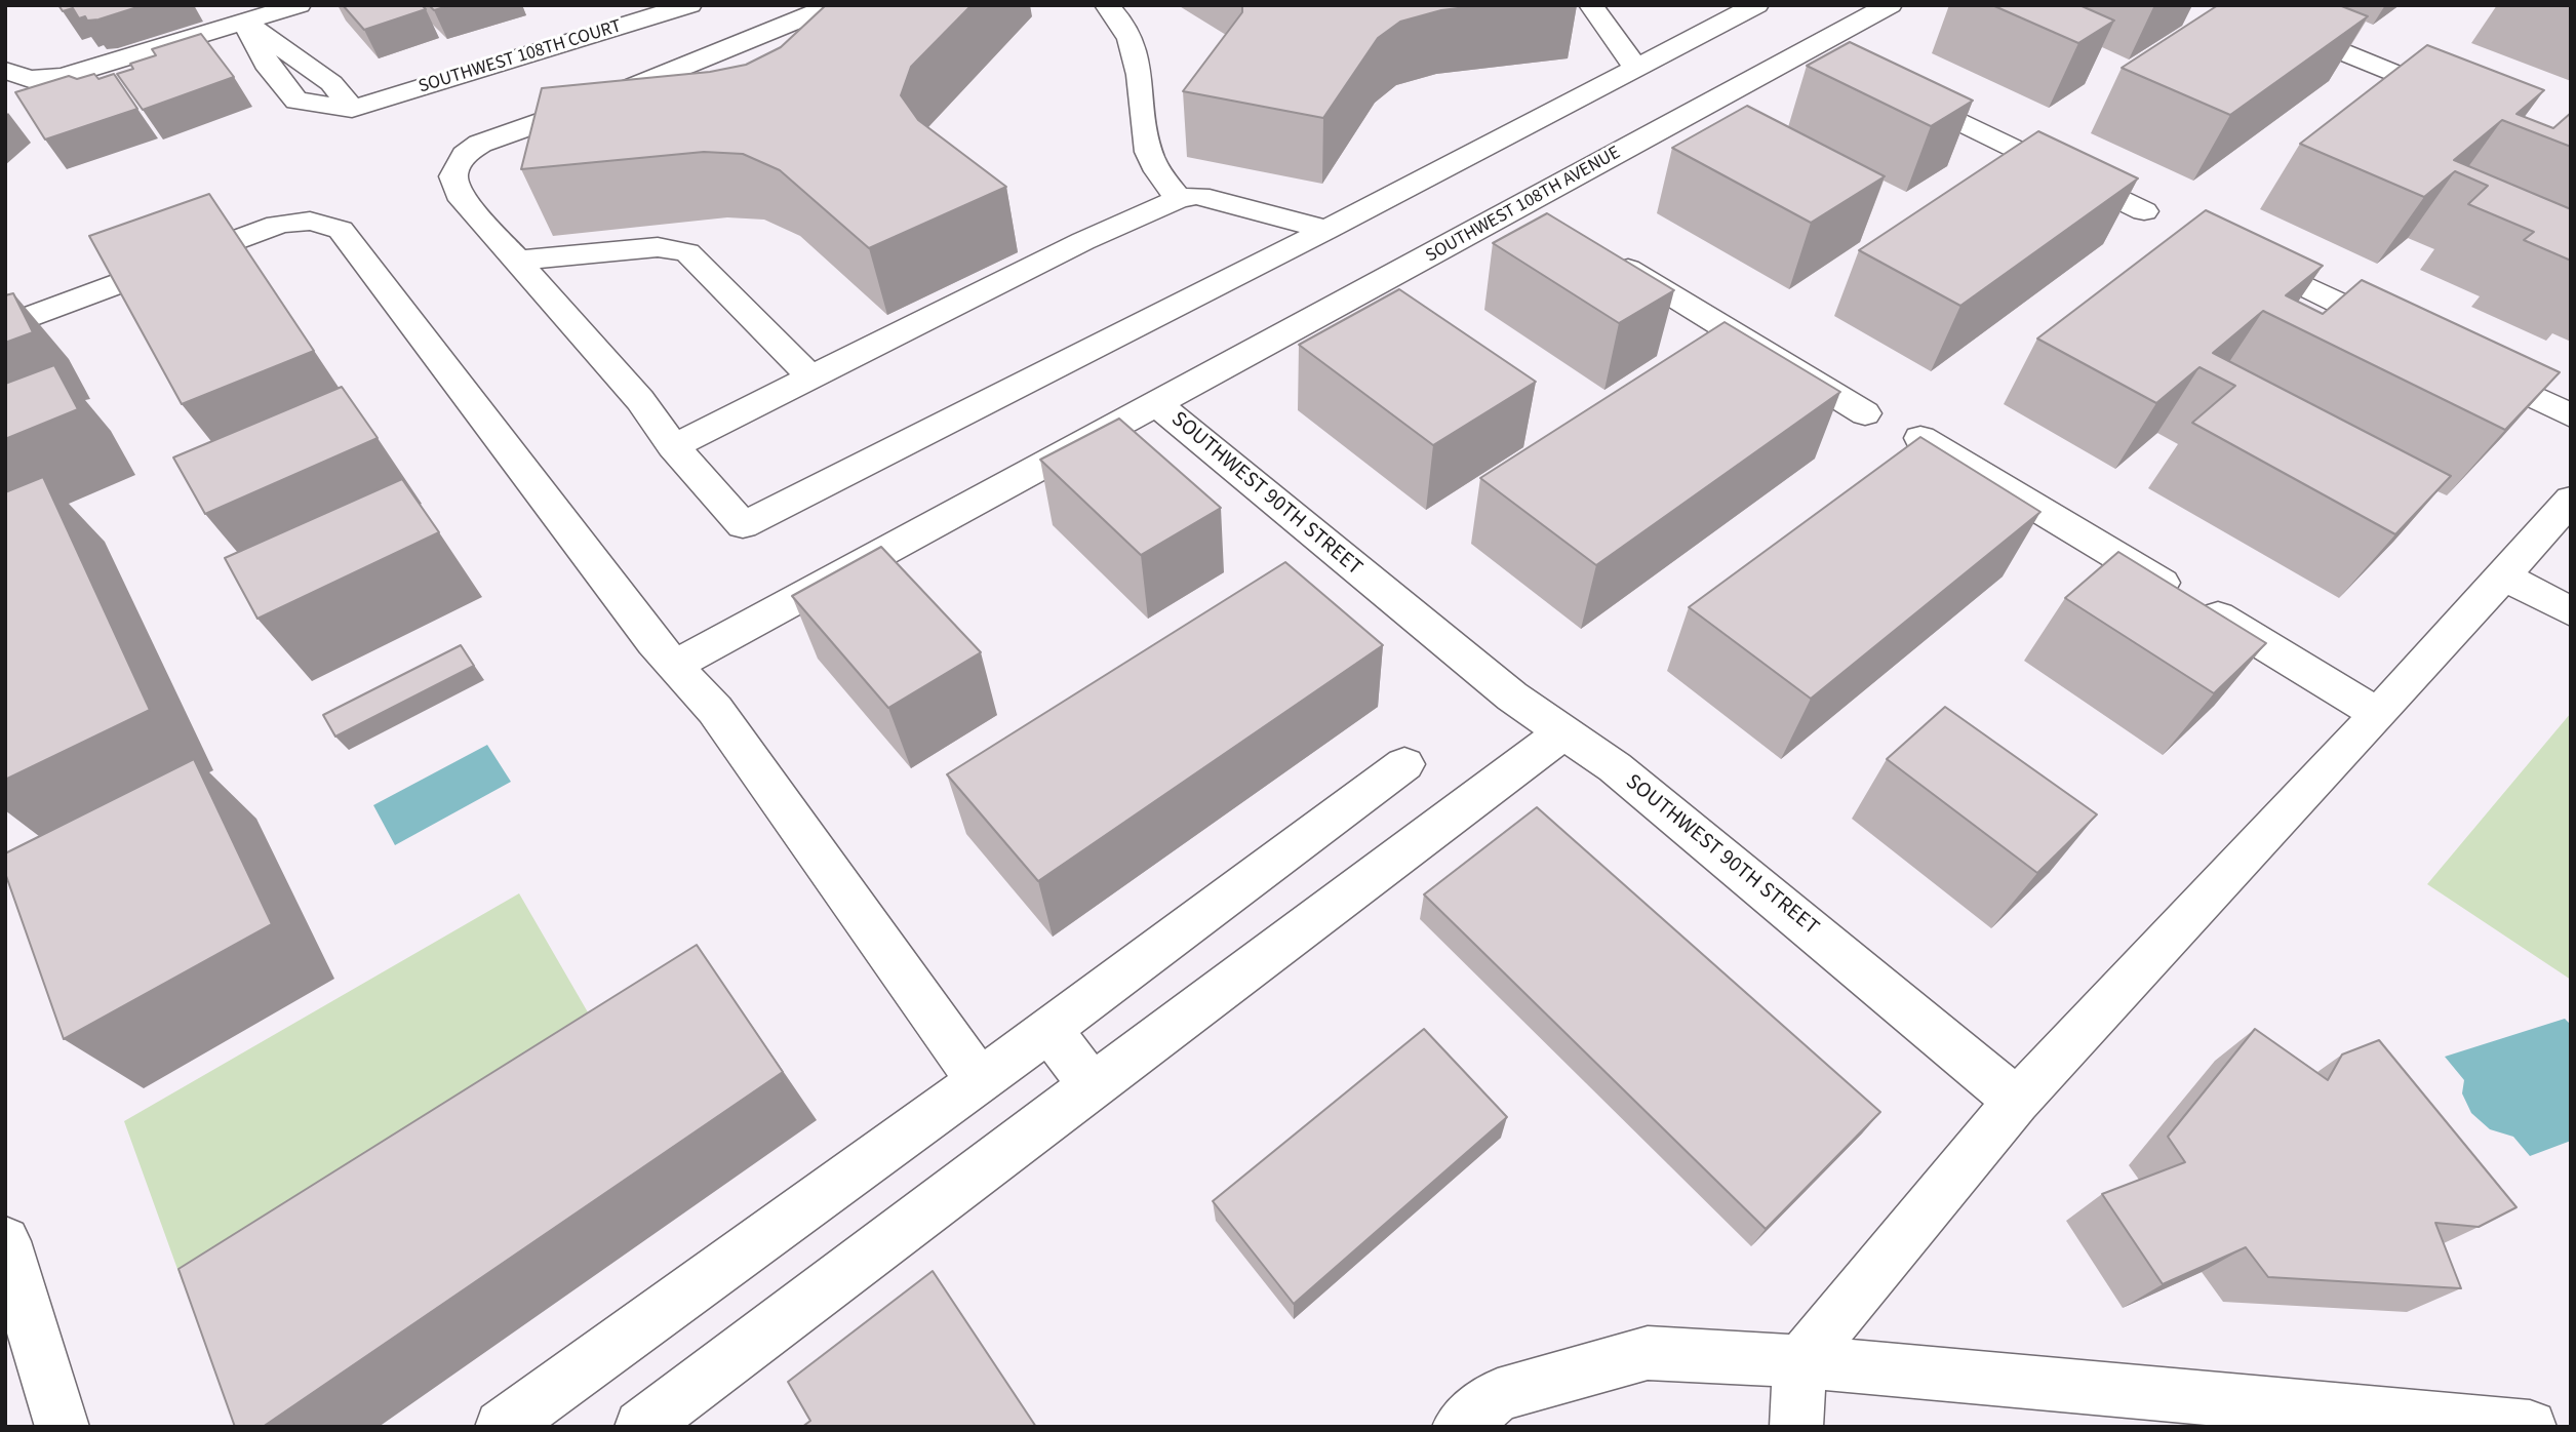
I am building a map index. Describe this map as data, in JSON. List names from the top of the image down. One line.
{"streets":{"street":["SOUTHWEST 108TH COURT","SOUTHWEST 108TH AVENUE","SOUTHWEST 90TH STREET"]},"crossings":[["SOUTHWEST 108TH AVENUE","SOUTHWEST 90TH STREET"]]}
